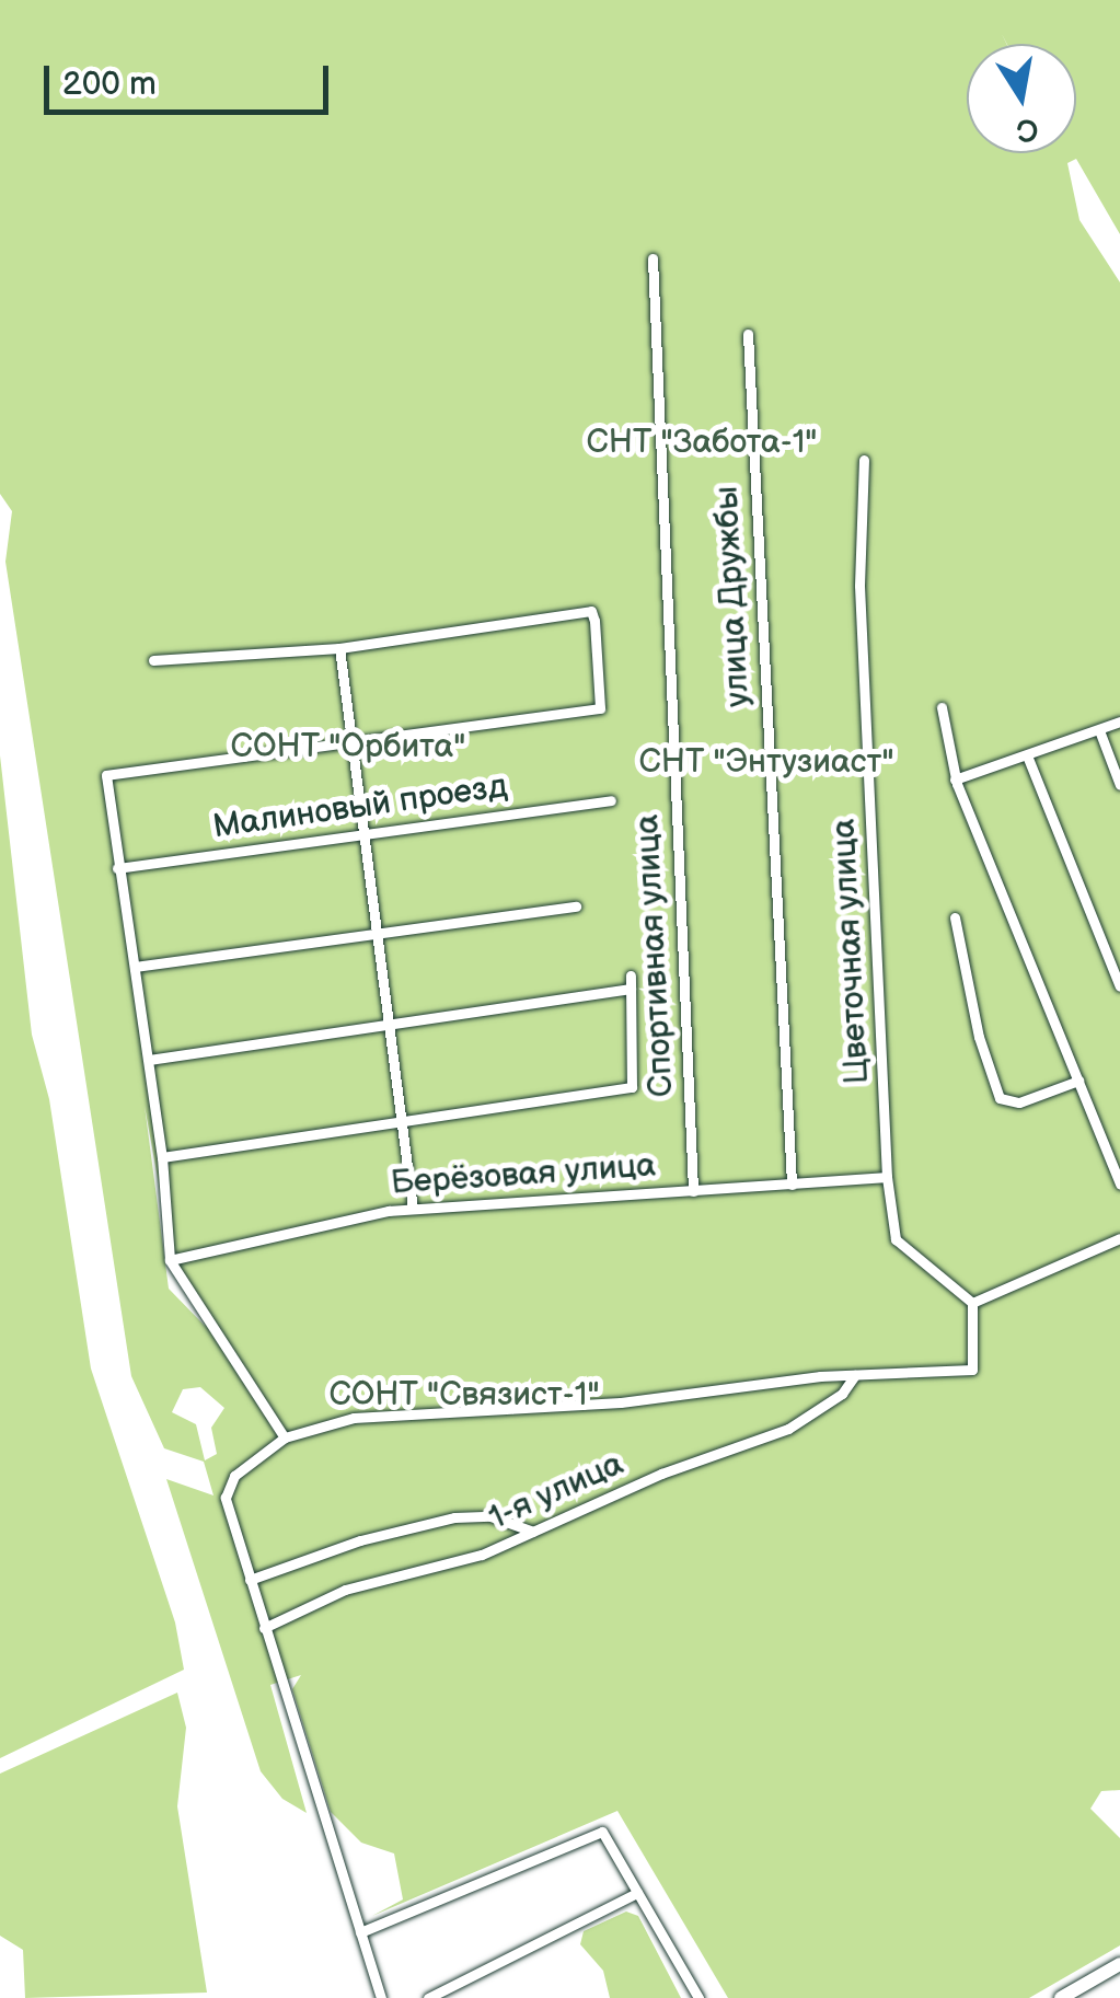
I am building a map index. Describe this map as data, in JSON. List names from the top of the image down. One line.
{"streets":{"street":["улица Дружбы","Малиновый проезд","Цветочная улица","Спортивная улица","Берёзовая улица","1-я улица"]},"crossings":[["улица Дружбы","Берёзовая улица"],["Цветочная улица","Берёзовая улица"],["Спортивная улица","Берёзовая улица"]],"parks":["СНТ \"Забота-1\"","СОНТ \"Орбита\"","СНТ \"Энтузиаст\"","СОНТ \"Связист-1\""],"scale_bar":"200 m","north":"bottom"}
